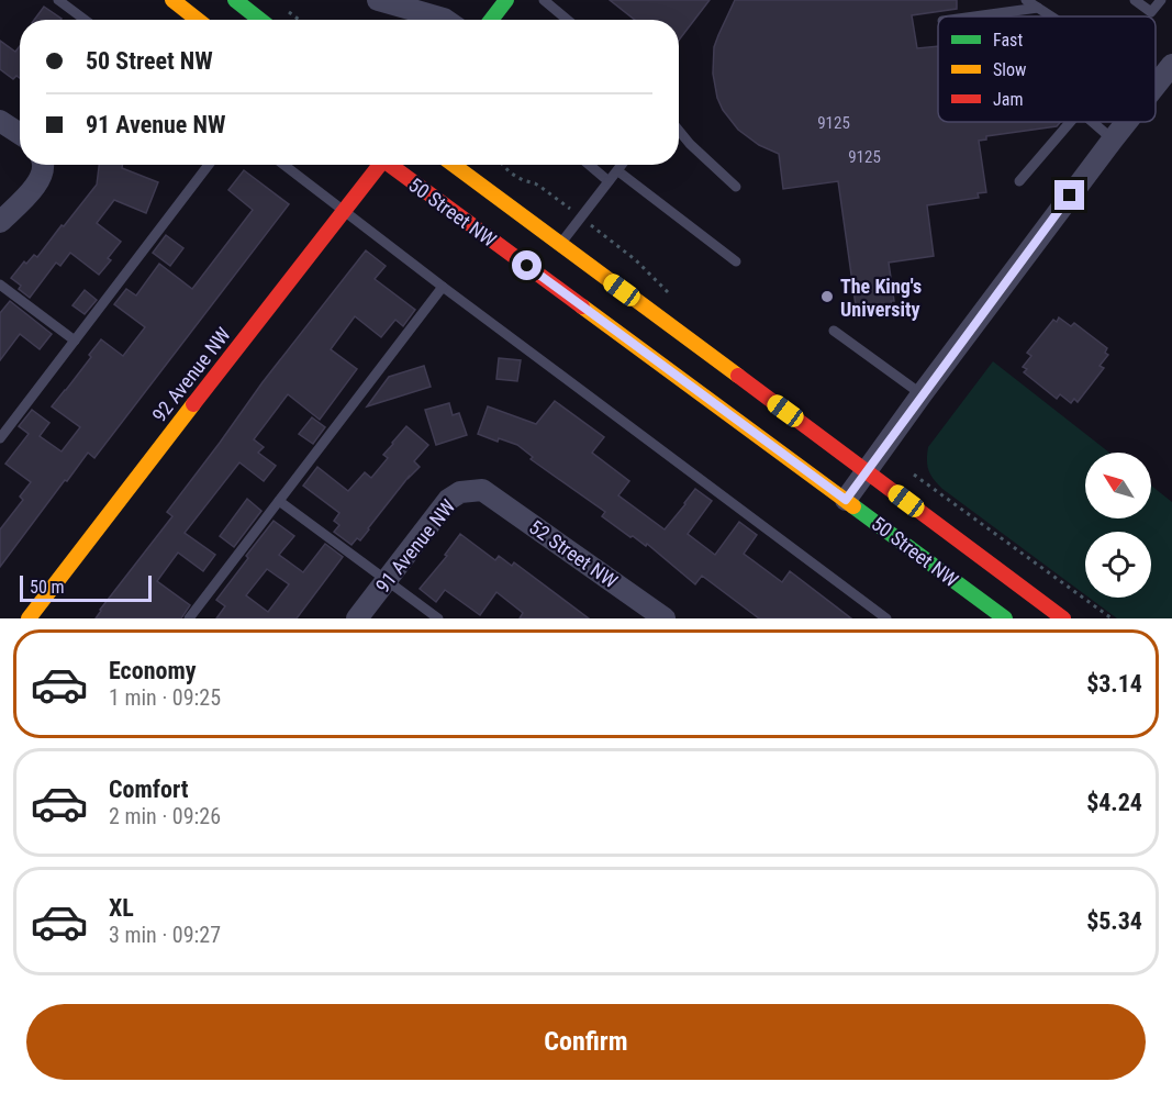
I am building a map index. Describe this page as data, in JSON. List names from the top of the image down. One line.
{"streets":{"main road":["50 Street NW","92 Avenue NW"],"street":["91 Avenue NW","52 Street NW"]},"crossings":[["91 Avenue NW","52 Street NW"]],"places":["The King's University"],"house_numbers":["9125","9125"],"legend":["Fast","Slow","Jam"],"scale_bar":"50 m","north":"top left","page":{"banner":["50 Street NW","91 Avenue NW"],"scale":"50 m","list":[{"name":"Economy","note":"1 min · 09:25","value":"$3.14"},{"name":"Comfort","note":"2 min · 09:26","value":"$4.24"},{"name":"XL","note":"3 min · 09:27","value":"$5.34"}],"buttons":"Confirm"}}
